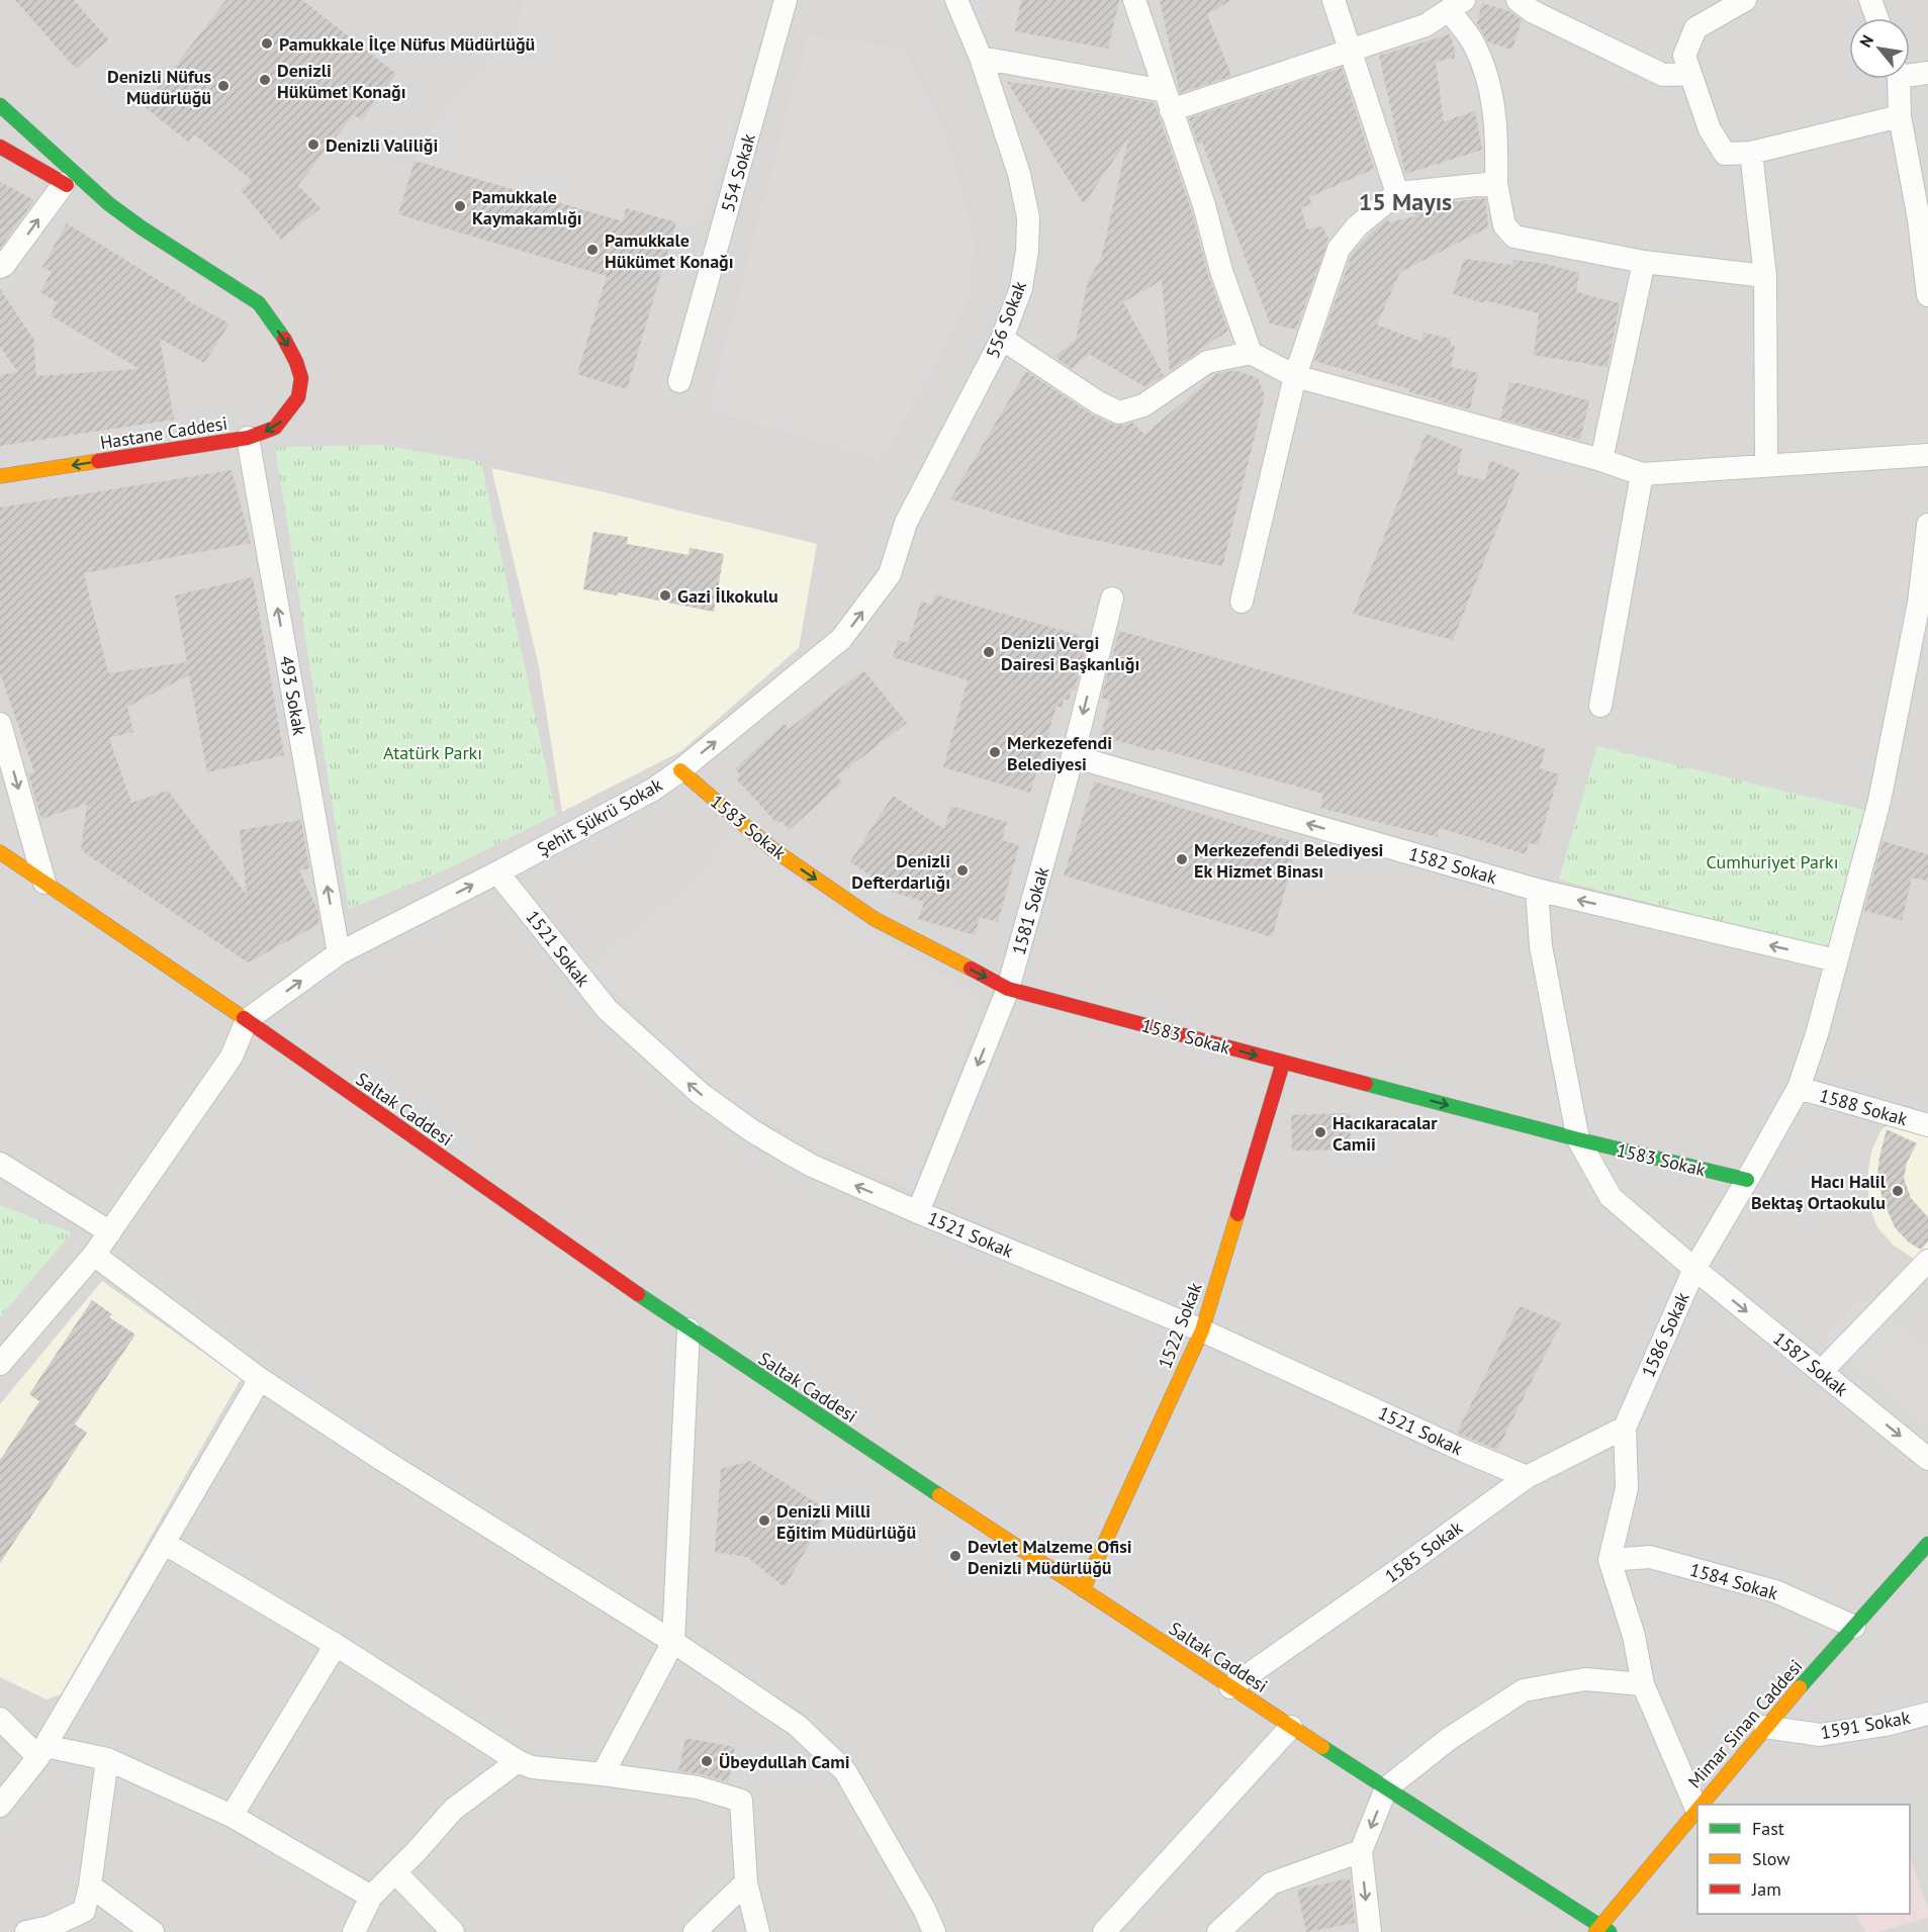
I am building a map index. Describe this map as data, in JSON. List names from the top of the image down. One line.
{"streets":{"main road":["Hastane Caddesi","1583 Sokak","Saltak Caddesi","1522 Sokak","Mimar Sinan Caddesi"],"street":["554 Sokak","556 Sokak","493 Sokak","Şehit Şükrü Sokak","1582 Sokak","1581 Sokak","1521 Sokak","1588 Sokak","1586 Sokak","1587 Sokak","1585 Sokak","1584 Sokak","1591 Sokak"]},"crossings":[["556 Sokak","Şehit Şükrü Sokak"],["Hastane Caddesi","493 Sokak"],["493 Sokak","Şehit Şükrü Sokak"],["Şehit Şükrü Sokak","1583 Sokak"],["Şehit Şükrü Sokak","1521 Sokak"],["Şehit Şükrü Sokak","Saltak Caddesi"],["1583 Sokak","1581 Sokak"],["1583 Sokak","1522 Sokak"],["1583 Sokak","1586 Sokak"],["1582 Sokak","1581 Sokak"],["1582 Sokak","1586 Sokak"],["1581 Sokak","1521 Sokak"],["1521 Sokak","1522 Sokak"],["1521 Sokak","1585 Sokak"],["Saltak Caddesi","1522 Sokak"],["Saltak Caddesi","1585 Sokak"],["Saltak Caddesi","Mimar Sinan Caddesi"],["1586 Sokak","1587 Sokak"],["1586 Sokak","1585 Sokak"],["1586 Sokak","1584 Sokak"],["1584 Sokak","Mimar Sinan Caddesi"],["Mimar Sinan Caddesi","1591 Sokak"]],"one_way":["493 Sokak","Şehit Şükrü Sokak","1583 Sokak","1582 Sokak","1581 Sokak","1521 Sokak","1587 Sokak"],"districts":["15 Mayıs"],"parks":["Atatürk Parkı","Cumhuriyet Parkı"],"places":["Pamukkale İlçe Nüfus Müdürlüğü","Denizli Hükümet Konağı","Denizli Nüfus Müdürlüğü","Denizli Valiliği","Pamukkale Kaymakamlığı","Pamukkale Hükümet Konağı","Gazi İlkokulu","Denizli Vergi Dairesi Başkanlığı","Merkezefendi Belediyesi","Merkezefendi Belediyesi Ek Hizmet Binası","Denizli Defterdarlığı","Hacıkaracalar Camii","Hacı Halil Bektaş Ortaokulu","Denizli Milli Eğitim Müdürlüğü","Devlet Malzeme Ofisi Denizli Müdürlüğü","Übeydullah Cami"],"legend":["Fast","Slow","Jam"],"north":"top left"}
